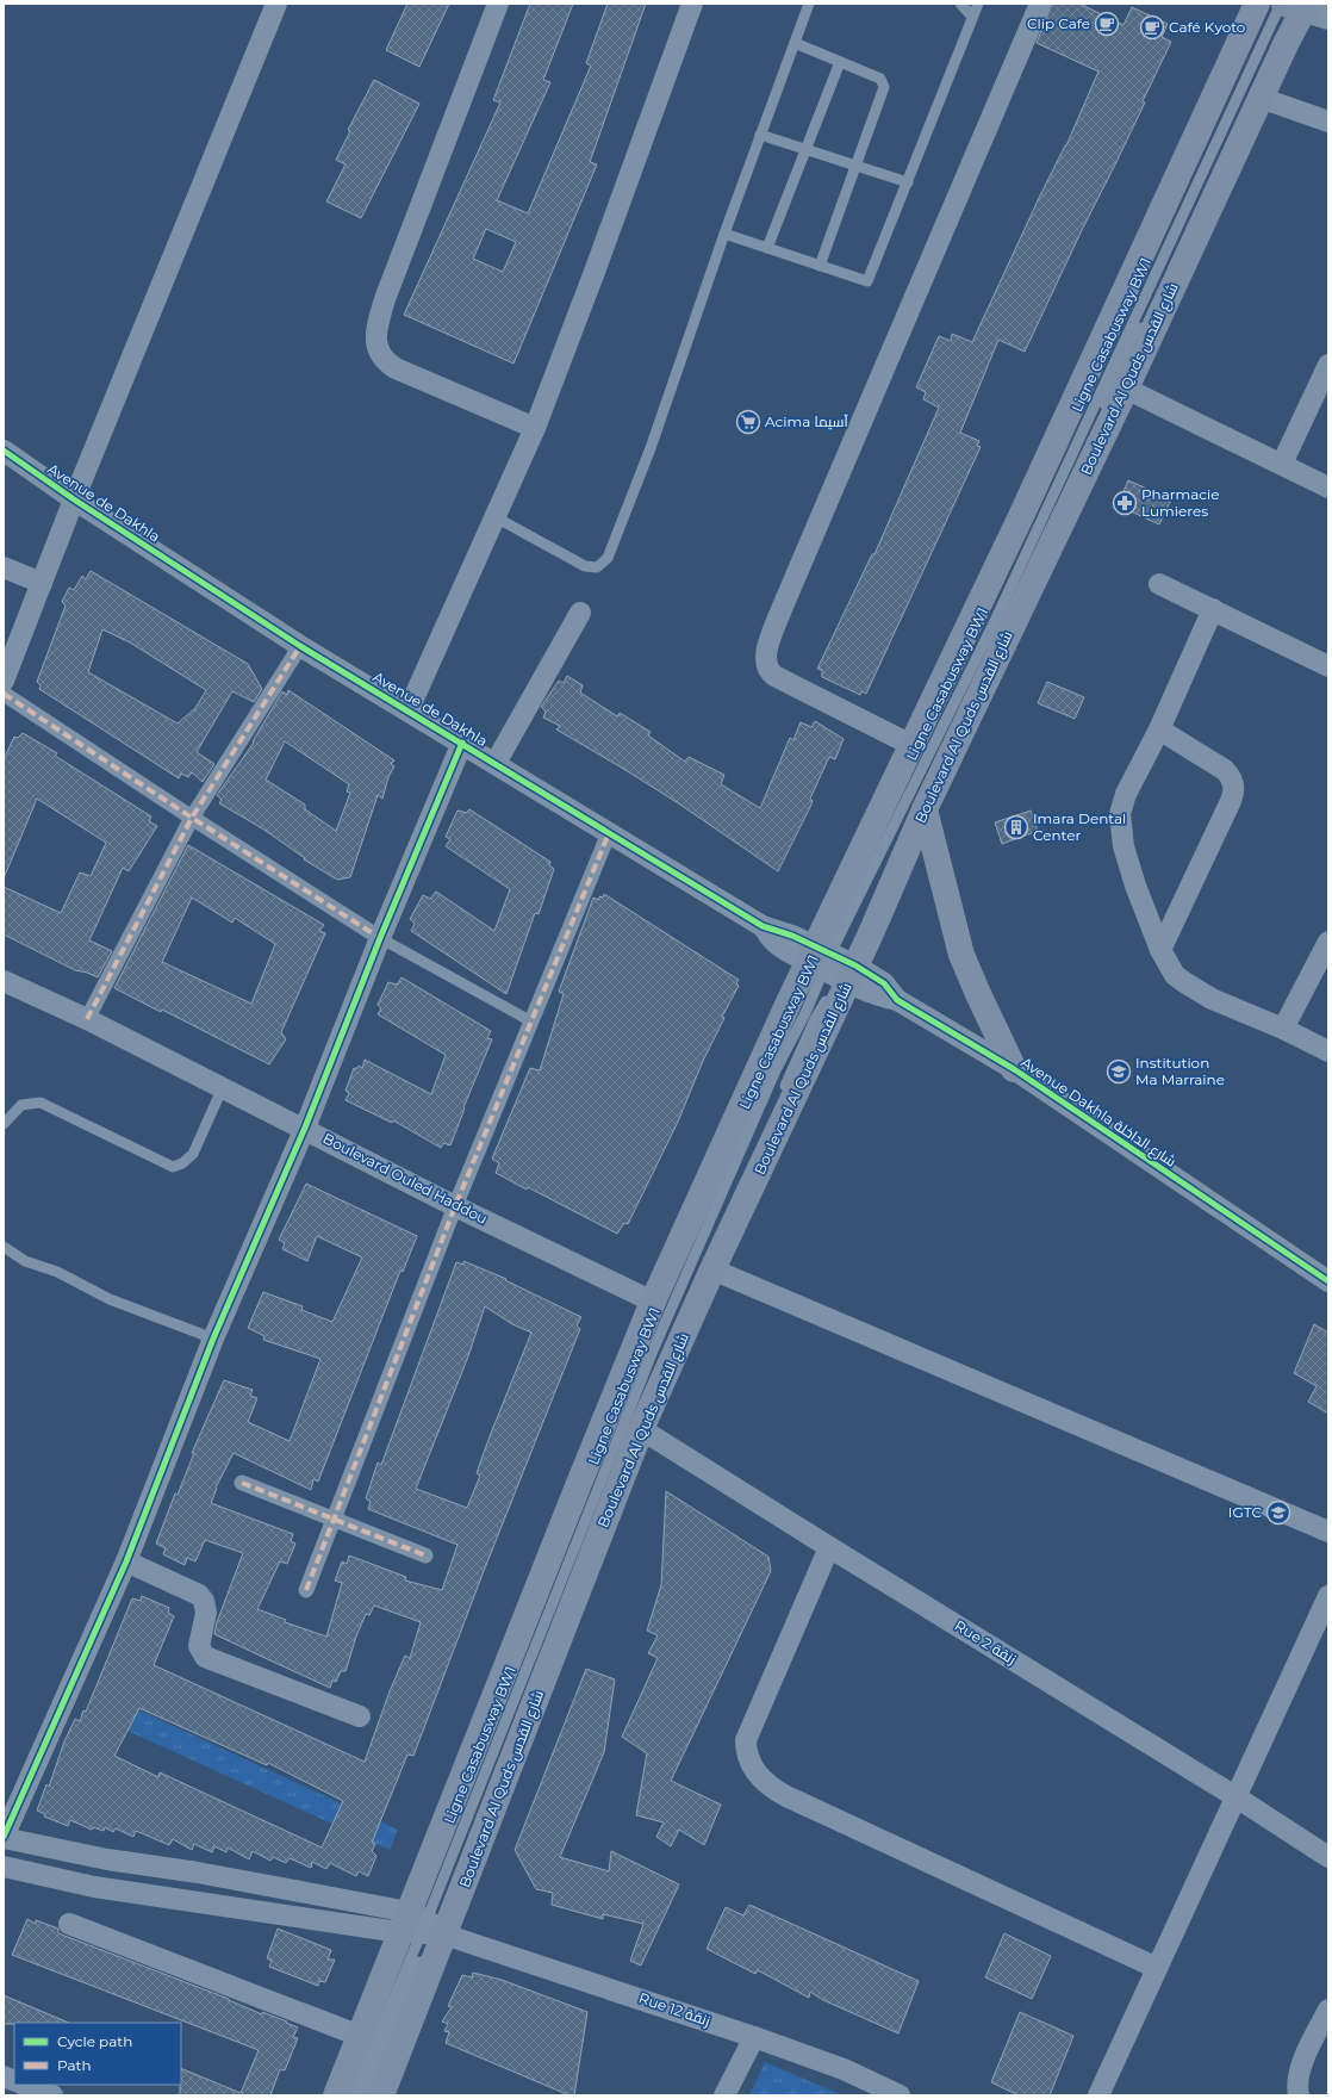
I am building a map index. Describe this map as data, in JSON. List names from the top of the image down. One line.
{"streets":{"main road":["Boulevard Al Quds شارع القدس"],"street":["Avenue de Dakhla","Avenue Dakhla شارع الداخلة","Boulevard Ouled Haddou","Rue 2 زنقة","Rue 12 زنقة"],"lane":["Ligne Casabusway BW1"]},"crossings":[["Ligne Casabusway BW1","Boulevard Al Quds شارع القدس"],["Ligne Casabusway BW1","Avenue de Dakhla"],["Ligne Casabusway BW1","Avenue Dakhla شارع الداخلة"],["Ligne Casabusway BW1","Rue 12 زنقة"],["Boulevard Al Quds شارع القدس","Avenue de Dakhla"],["Boulevard Al Quds شارع القدس","Avenue Dakhla شارع الداخلة"],["Boulevard Al Quds شارع القدس","Boulevard Ouled Haddou"],["Boulevard Al Quds شارع القدس","Rue 2 زنقة"],["Boulevard Al Quds شارع القدس","Rue 12 زنقة"],["Avenue de Dakhla","Avenue Dakhla شارع الداخلة"]],"places":{"cafe":["Clip Cafe","Café Kyoto"],"supermarket":["Acima آسيما"],"pharmacy":["Pharmacie Lumieres"],"building":["Imara Dental Center"],"school or university":["Institution Ma Marraine","IGTC"]},"legend":["Cycle path","Path"]}
